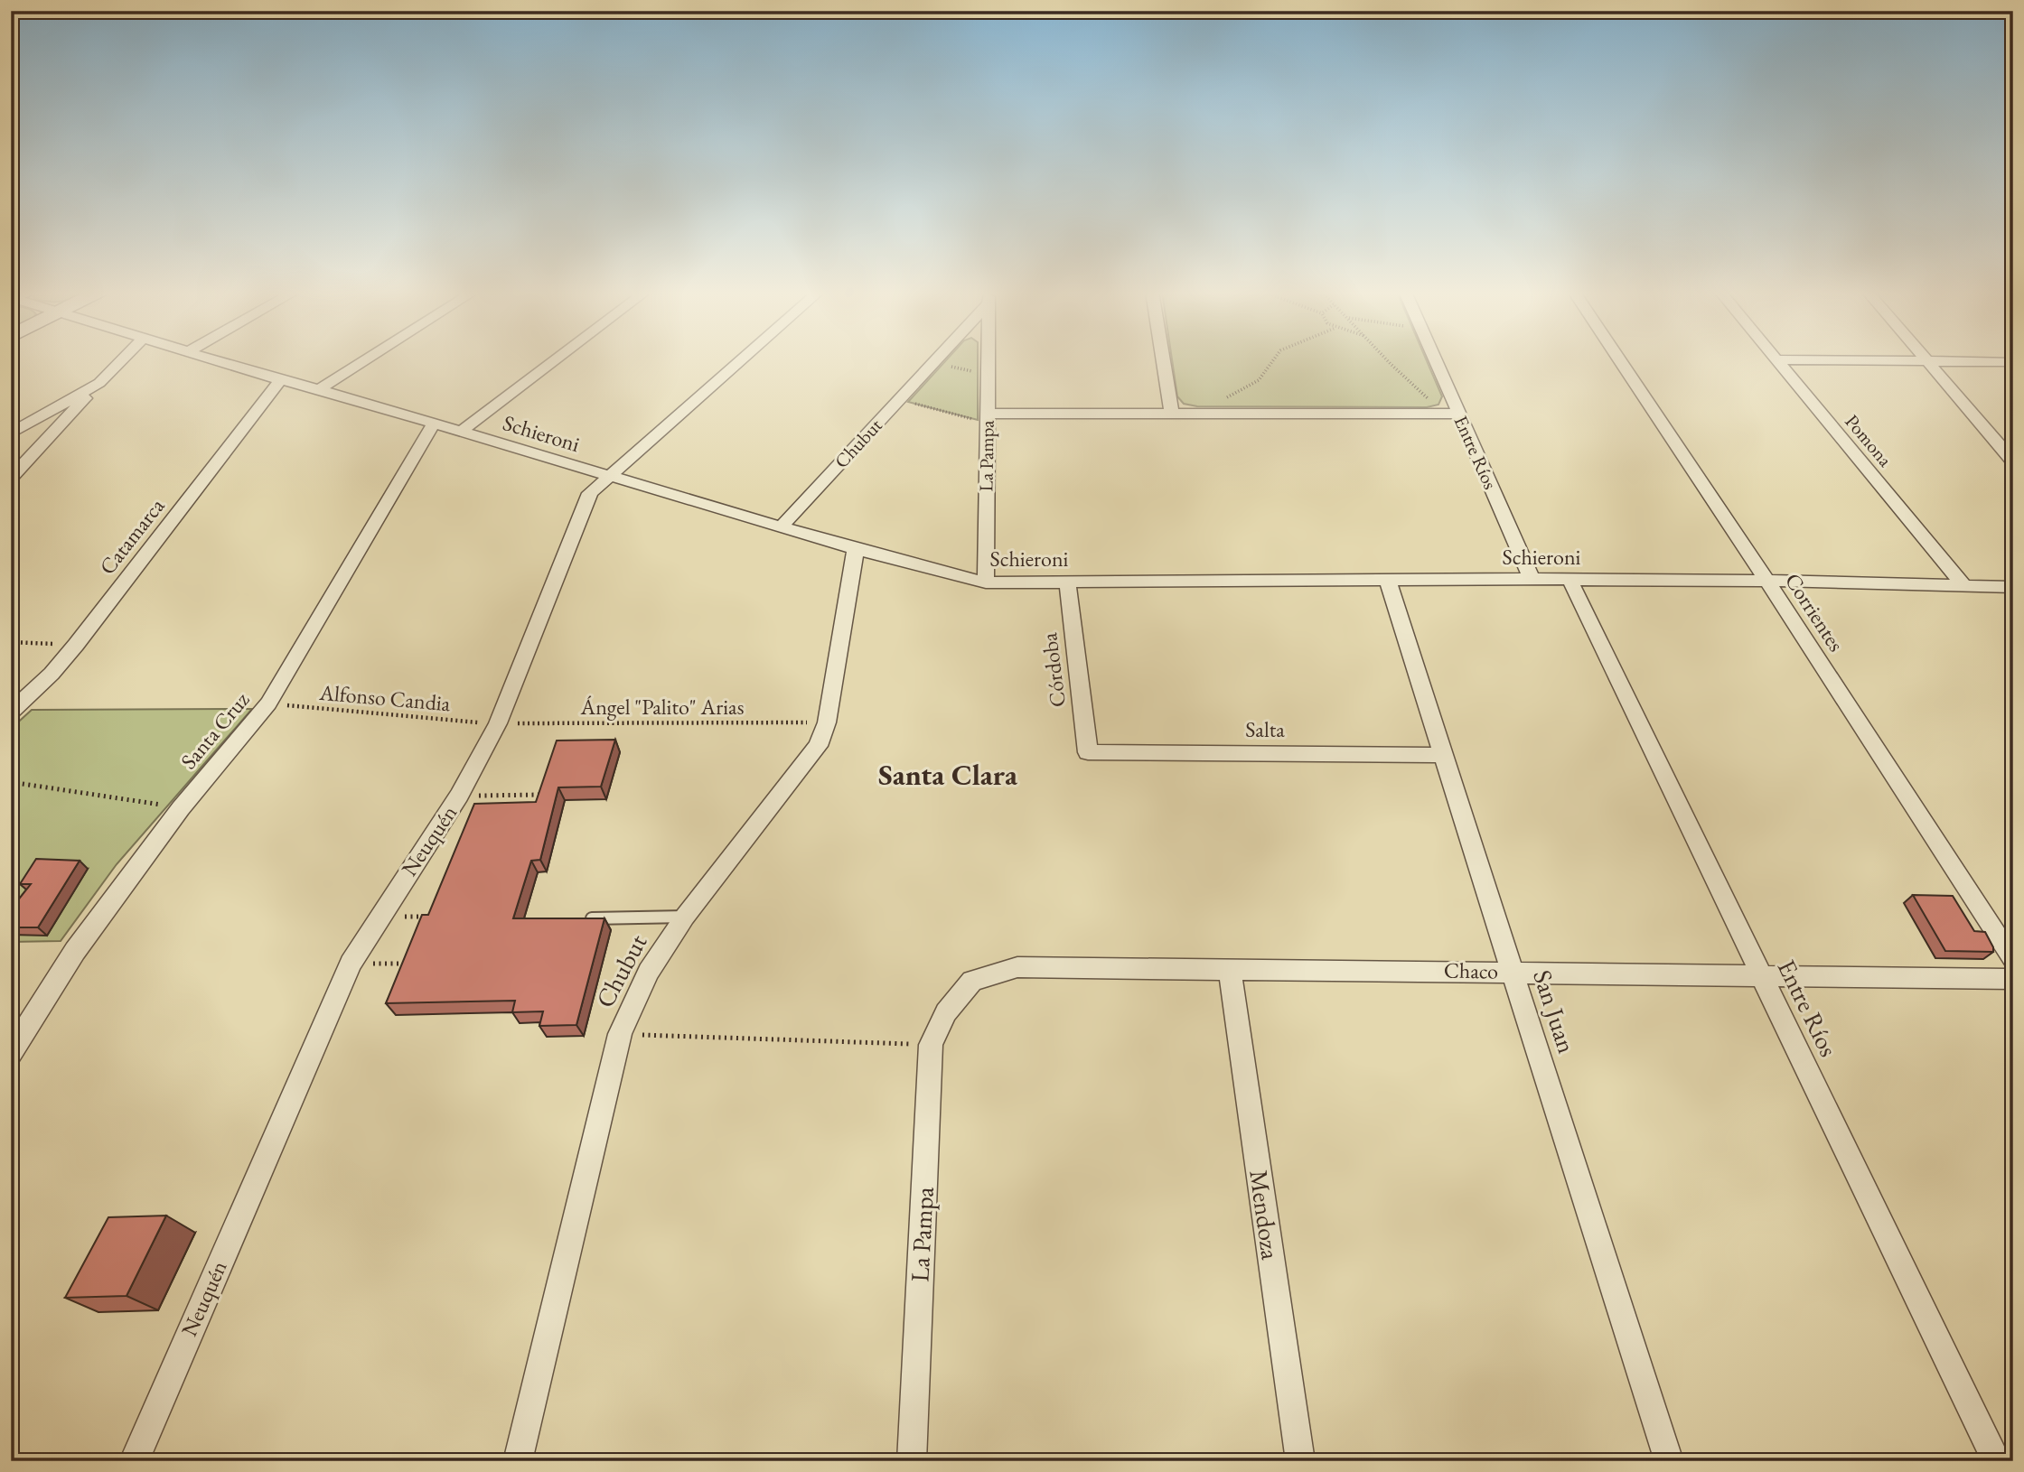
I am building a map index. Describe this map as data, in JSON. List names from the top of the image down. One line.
{"streets":{"street":["Schieroni","Pomona","Chubut","Entre Ríos","La Pampa","Catamarca","Corrientes","Córdoba","Salta","Santa Cruz","Neuquén","Chaco","San Juan","Mendoza"],"path":["Alfonso Candia","Ángel \"Palito\" Arias"]},"crossings":[["Schieroni","Pomona"],["Schieroni","Chubut"],["Schieroni","Entre Ríos"],["Schieroni","La Pampa"],["Schieroni","Catamarca"],["Schieroni","Corrientes"],["Schieroni","Córdoba"],["Schieroni","Santa Cruz"],["Schieroni","Neuquén"],["Schieroni","San Juan"],["Chubut","Ángel \"Palito\" Arias"],["Entre Ríos","Chaco"],["La Pampa","Chaco"],["Córdoba","Salta"],["Alfonso Candia","Ángel \"Palito\" Arias"],["Alfonso Candia","Santa Cruz"],["Alfonso Candia","Neuquén"],["Ángel \"Palito\" Arias","Neuquén"],["Salta","San Juan"],["Chaco","San Juan"],["Chaco","Mendoza"]],"districts":["Santa Clara"]}
